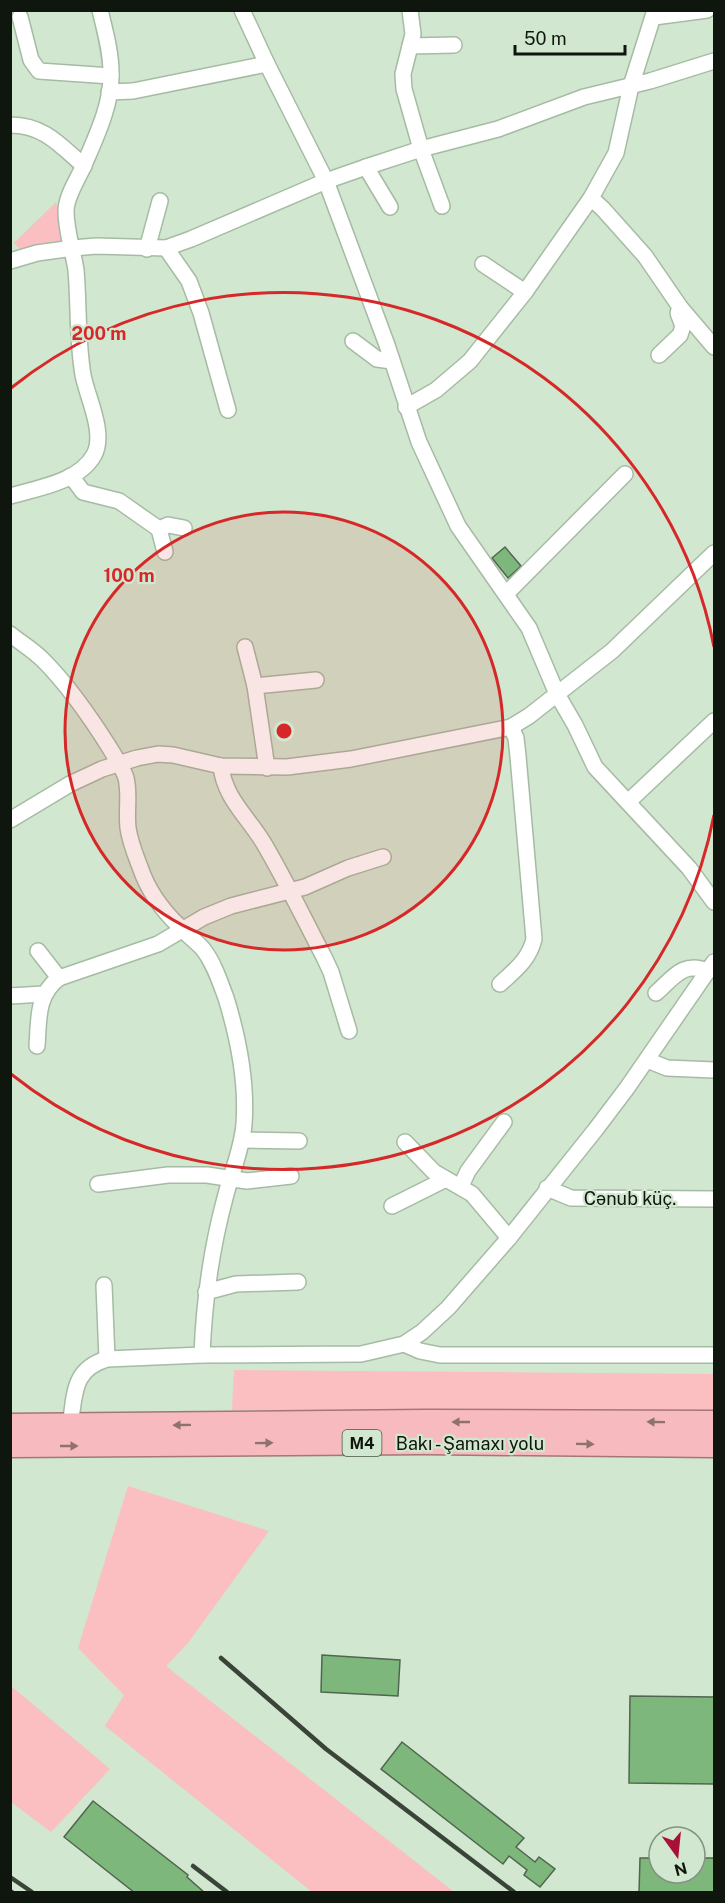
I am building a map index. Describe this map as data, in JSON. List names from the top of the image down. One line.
{"streets":{"highway":["M4","Bakı - Şamaxı yolu"],"street":["Cənub küç."]},"scale_bar":"50 m","north":"bottom","rings":["200 m","100 m"]}
